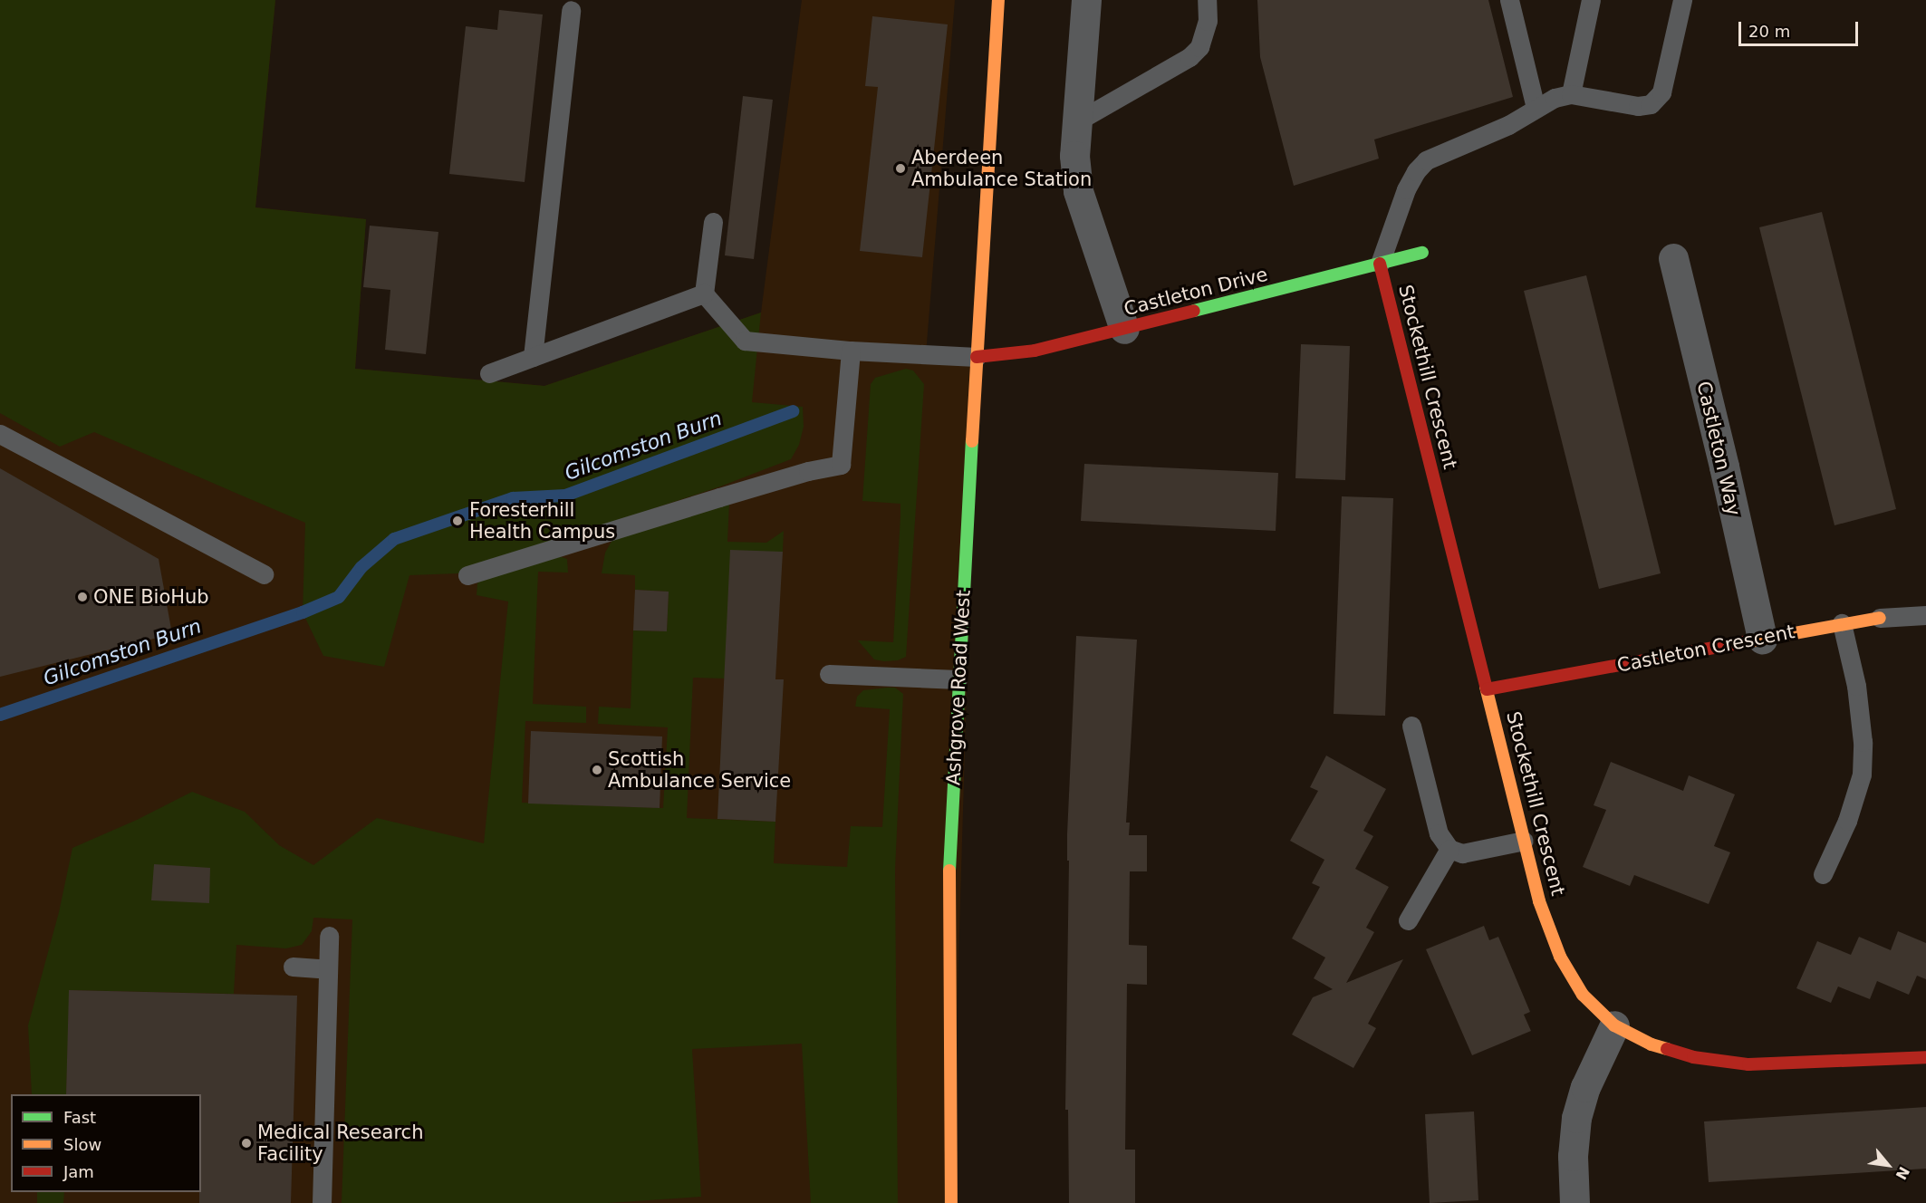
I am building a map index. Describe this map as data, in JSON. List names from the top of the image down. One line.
{"streets":{"street":["Castleton Drive","Stockethill Crescent","Castleton Way","Castleton Crescent","Ashgrove Road West"]},"crossings":[["Castleton Drive","Stockethill Crescent"],["Castleton Drive","Ashgrove Road West"],["Stockethill Crescent","Castleton Crescent"],["Castleton Way","Castleton Crescent"]],"water":["Gilcomston Burn"],"places":["Aberdeen Ambulance Station","Foresterhill Health Campus","ONE BioHub","Scottish Ambulance Service","Medical Research Facility"],"legend":["Fast","Slow","Jam"],"scale_bar":"20 m","north":"bottom right"}
